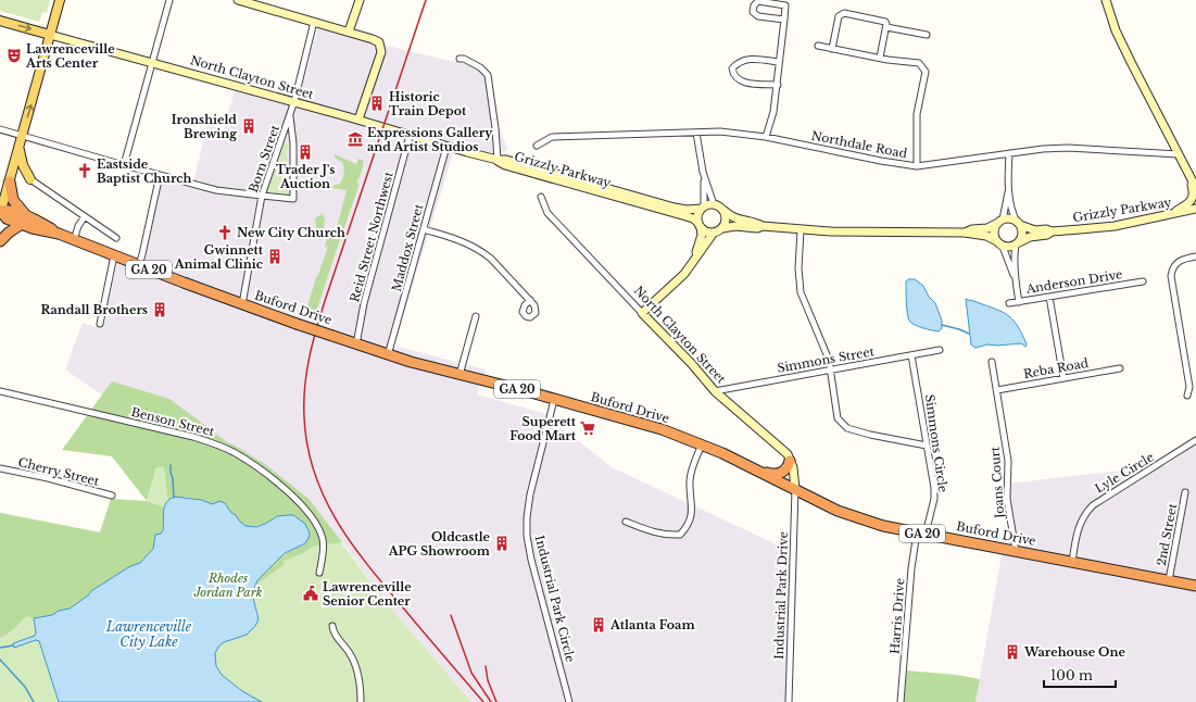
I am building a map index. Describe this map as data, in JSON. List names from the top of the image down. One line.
{"streets":{"highway":["GA 20","Buford Drive"],"main road":["North Clayton Street"],"street":["Northdale Road","Born Street","Grizzly Parkway","Reid Street Northwest","Maddox Street","Anderson Drive","Simmons Street","Reba Road","Benson Street","Simmons Circle","Cherry Street","Lyle Circle","Joans Court","2nd Street","Industrial Park Drive","Industrial Park Circle","Harris Drive"]},"crossings":[["North Clayton Street","Born Street"],["North Clayton Street","Grizzly Parkway"],["North Clayton Street","Reid Street Northwest"],["North Clayton Street","Maddox Street"],["North Clayton Street","Buford Drive"],["North Clayton Street","Simmons Street"],["North Clayton Street","Industrial Park Drive"],["Born Street","Buford Drive"],["Reid Street Northwest","Buford Drive"],["Maddox Street","Buford Drive"],["Buford Drive","Simmons Circle"],["Buford Drive","Lyle Circle"],["Buford Drive","Joans Court"],["Buford Drive","2nd Street"],["Buford Drive","Industrial Park Drive"],["Buford Drive","Industrial Park Circle"],["Buford Drive","Harris Drive"],["Simmons Street","Simmons Circle"],["Reba Road","Joans Court"],["Simmons Circle","Harris Drive"]],"water":["Lawrenceville City Lake"],"parks":["Rhodes Jordan Park"],"places":{"theatre":["Lawrenceville Arts Center"],"building":["Historic Train Depot","Ironshield Brewing","Trader J's Auction","Gwinnett Animal Clinic","Randall Brothers","Oldcastle APG Showroom","Atlanta Foam","Warehouse One"],"museum":["Expressions Gallery and Artist Studios"],"church":["Eastside Baptist Church","New City Church"],"supermarket":["Superett Food Mart"],"public building":["Lawrenceville Senior Center"]},"scale_bar":"100 m"}
